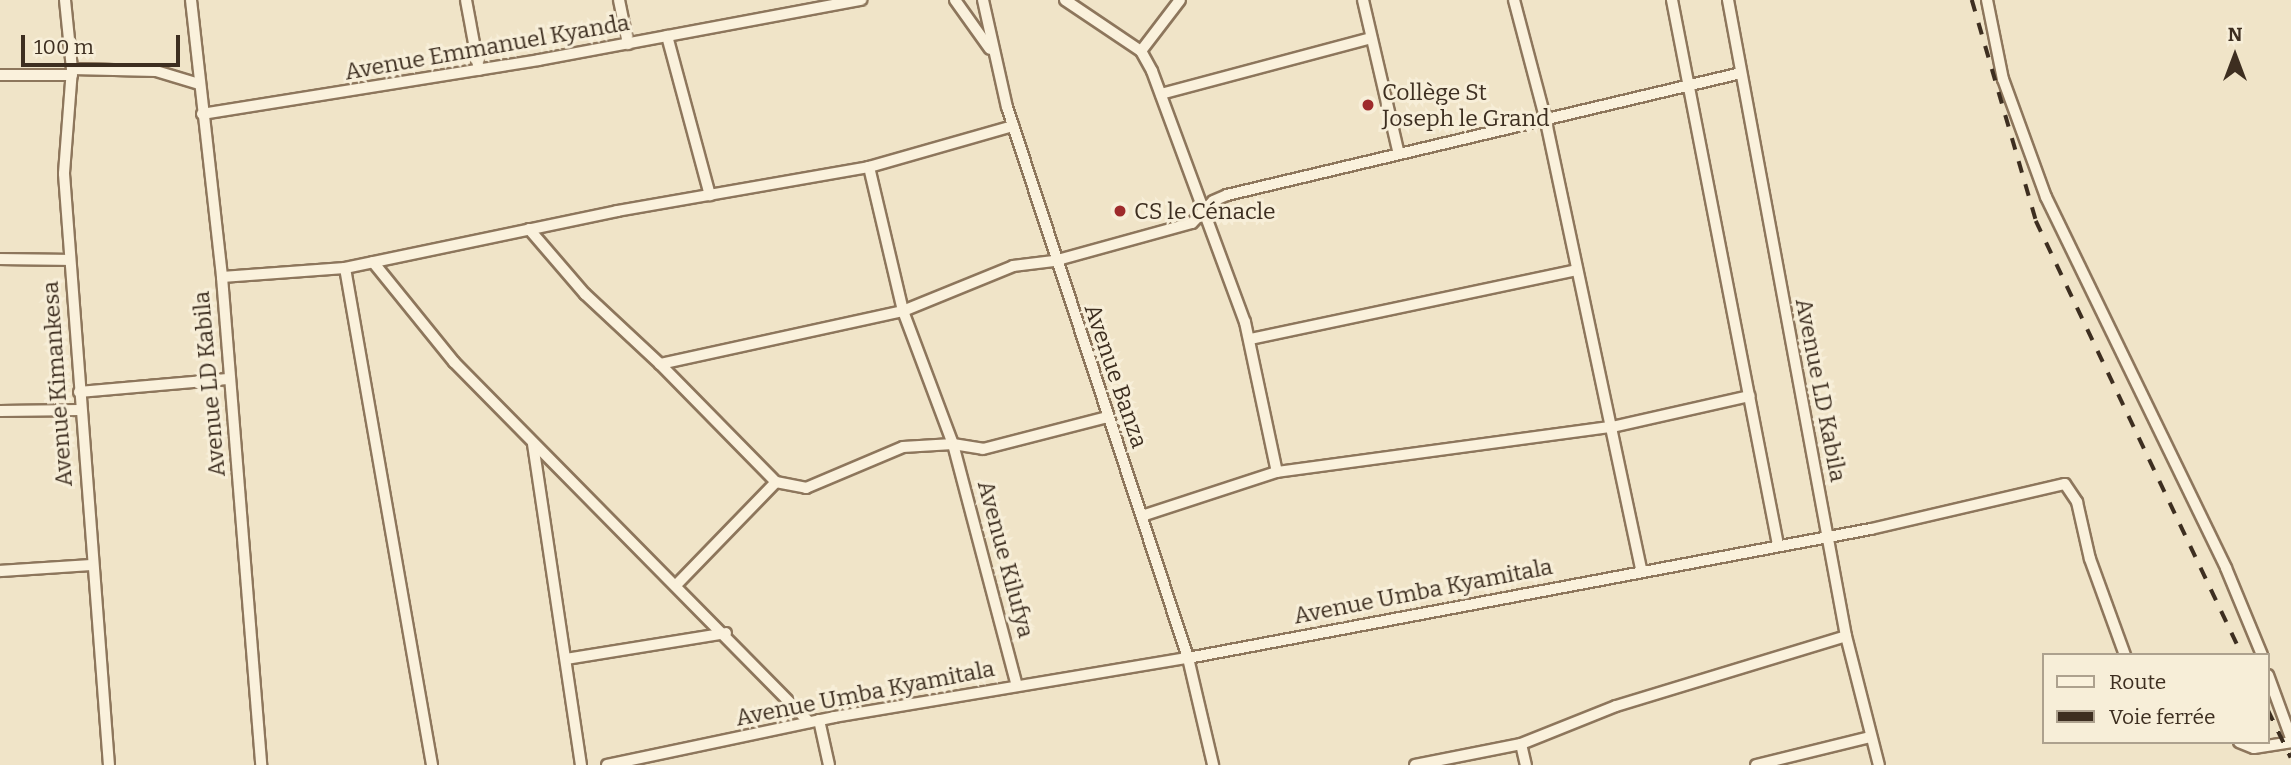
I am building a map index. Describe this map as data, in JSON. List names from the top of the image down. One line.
{"streets":{"street":["Avenue Emmanuel Kyanda","Avenue Banza","Avenue Kimankesa","Avenue LD Kabila","Avenue Kilufya","Avenue Umba Kyamitala"]},"crossings":[["Avenue Emmanuel Kyanda","Avenue LD Kabila"],["Avenue Banza","Avenue Umba Kyamitala"],["Avenue LD Kabila","Avenue Umba Kyamitala"],["Avenue Kilufya","Avenue Umba Kyamitala"]],"places":["Collège St Joseph le Grand","CS le Cénacle"],"legend":["Route","Voie ferrée"],"scale_bar":"100 m","north":"top"}
